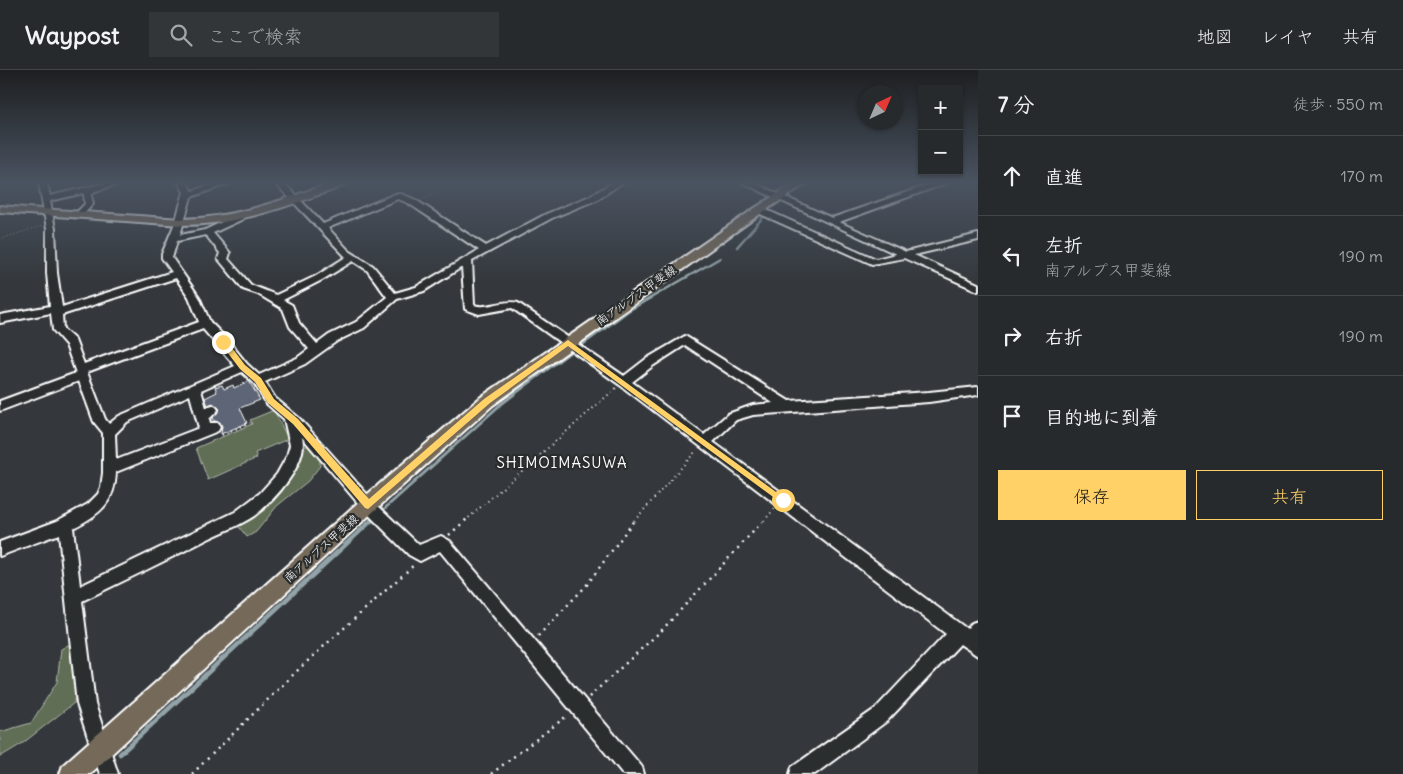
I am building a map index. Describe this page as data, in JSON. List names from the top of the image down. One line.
{"streets":{"main road":["南アルプス甲斐線"]},"districts":["SHIMOIMASUWA"],"north":"top right","page":{"header":"Waypost","search":"ここで検索","nav":["地図","レイヤ","共有"],"heading":["7 分","徒歩 · 550 m"],"map_buttons":["+","−"],"list":[["直進","170 m"],["左折","南アルプス甲斐線","190 m"],["右折","190 m"],"目的地に到着"],"buttons":["保存","共有"]}}
